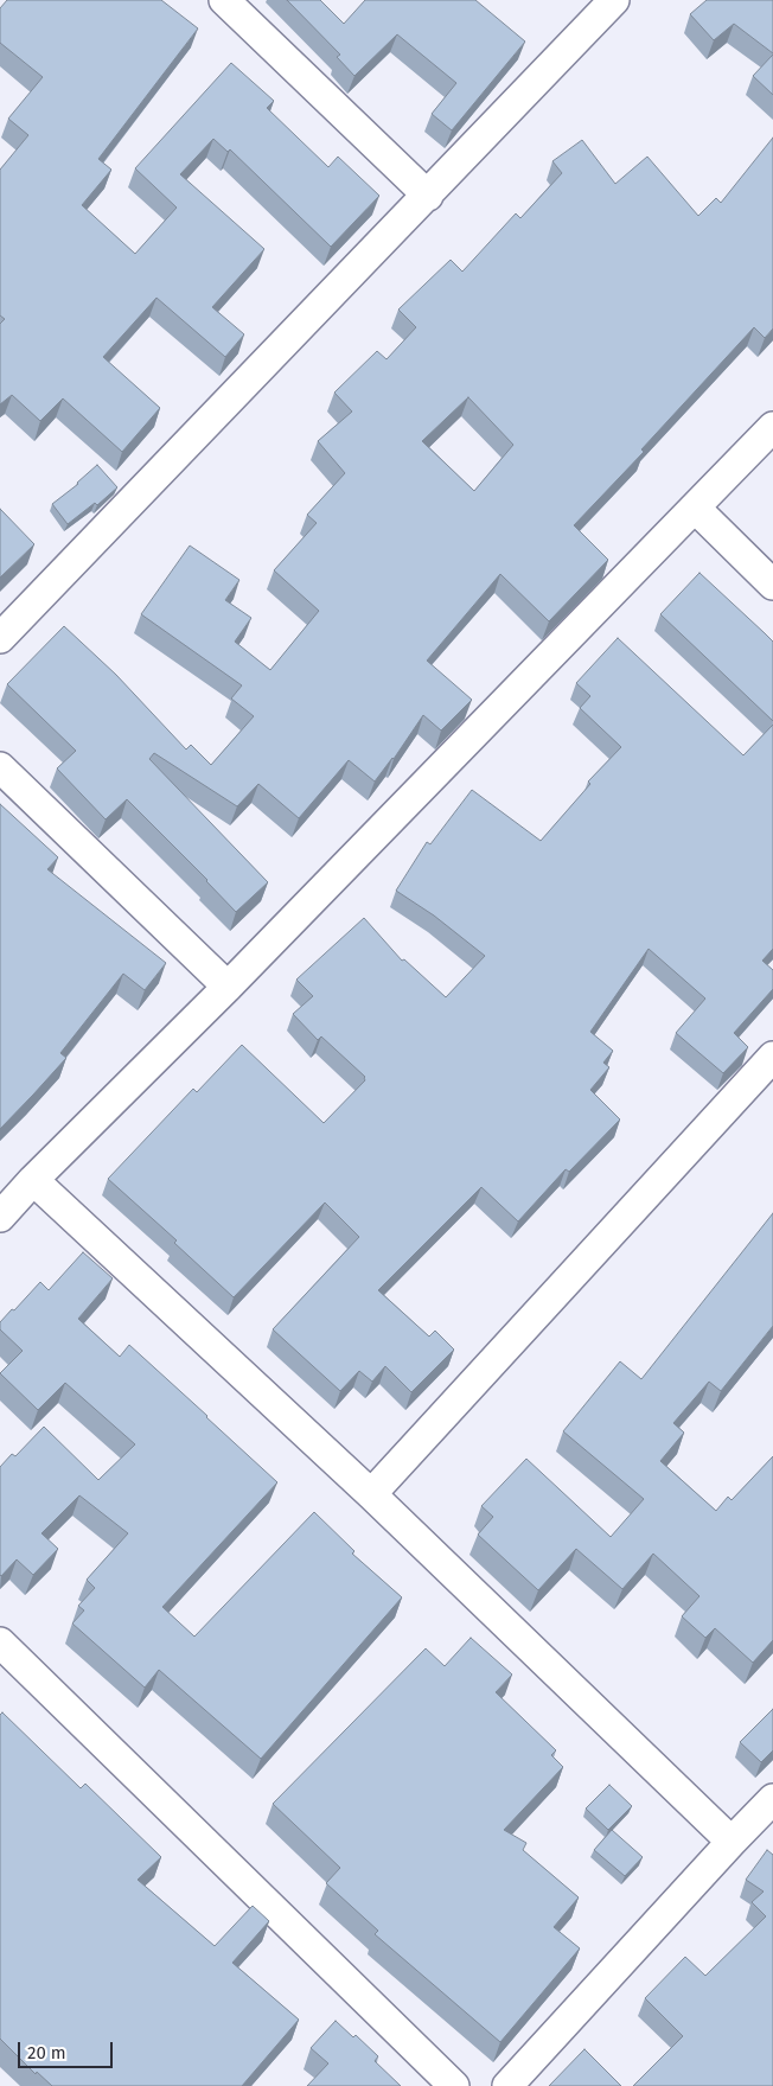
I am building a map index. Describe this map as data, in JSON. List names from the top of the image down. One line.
{"scale_bar":"20 m"}
